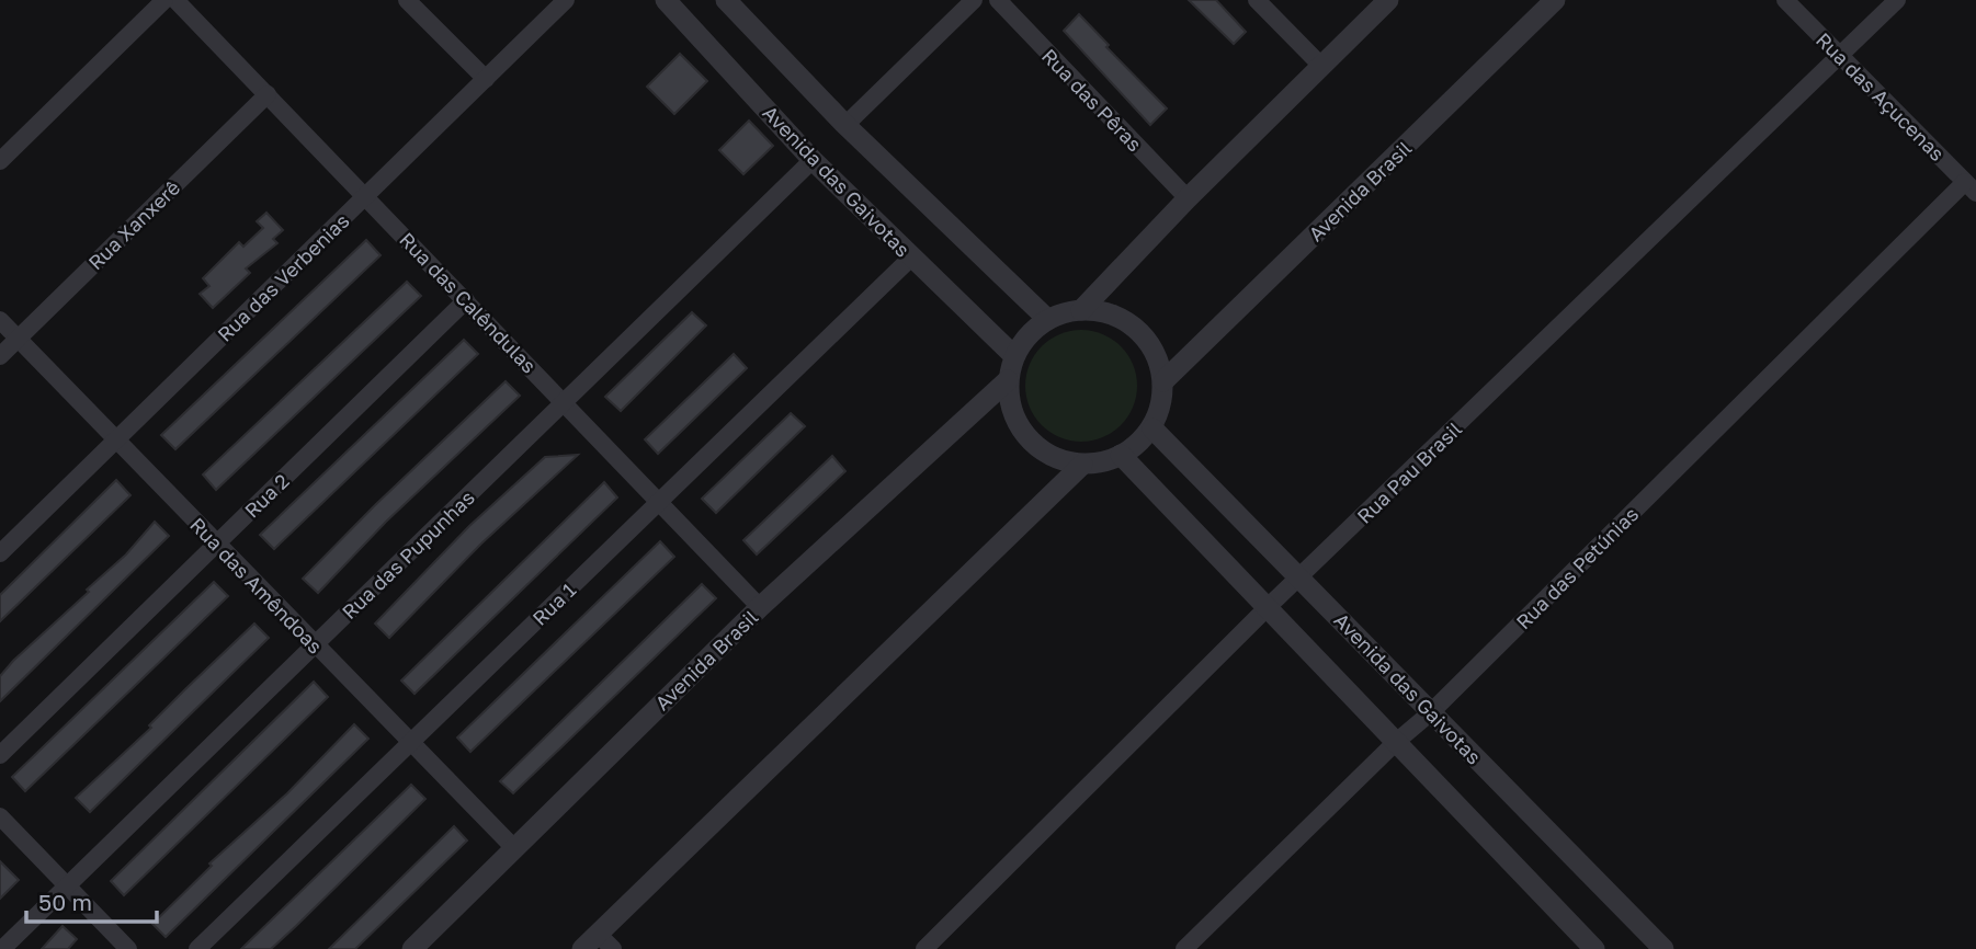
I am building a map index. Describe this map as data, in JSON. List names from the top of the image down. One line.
{"streets":{"street":["Rua das Açucenas","Rua das Pêras","Avenida das Gaivotas","Avenida Brasil","Rua Xanxerê","Rua das Verbenias","Rua das Calêndulas","Rua Pau Brasil","Rua 2","Rua das Pupunhas","Rua das Petúnias","Rua das Amêndoas","Rua 1"]},"crossings":[["Rua das Açucenas","Rua Pau Brasil"],["Rua das Açucenas","Rua das Petúnias"],["Avenida das Gaivotas","Avenida Brasil"],["Avenida das Gaivotas","Rua Pau Brasil"],["Avenida das Gaivotas","Rua das Pupunhas"],["Avenida das Gaivotas","Rua das Petúnias"],["Avenida das Gaivotas","Rua 1"],["Avenida Brasil","Rua das Calêndulas"],["Avenida Brasil","Rua das Amêndoas"],["Rua Xanxerê","Rua das Calêndulas"],["Rua Xanxerê","Rua das Amêndoas"],["Rua das Verbenias","Rua das Calêndulas"],["Rua das Verbenias","Rua das Amêndoas"],["Rua das Calêndulas","Rua 2"],["Rua das Calêndulas","Rua das Pupunhas"],["Rua das Calêndulas","Rua 1"],["Rua 2","Rua das Amêndoas"],["Rua das Pupunhas","Rua das Amêndoas"],["Rua das Amêndoas","Rua 1"]],"scale_bar":"50 m"}
